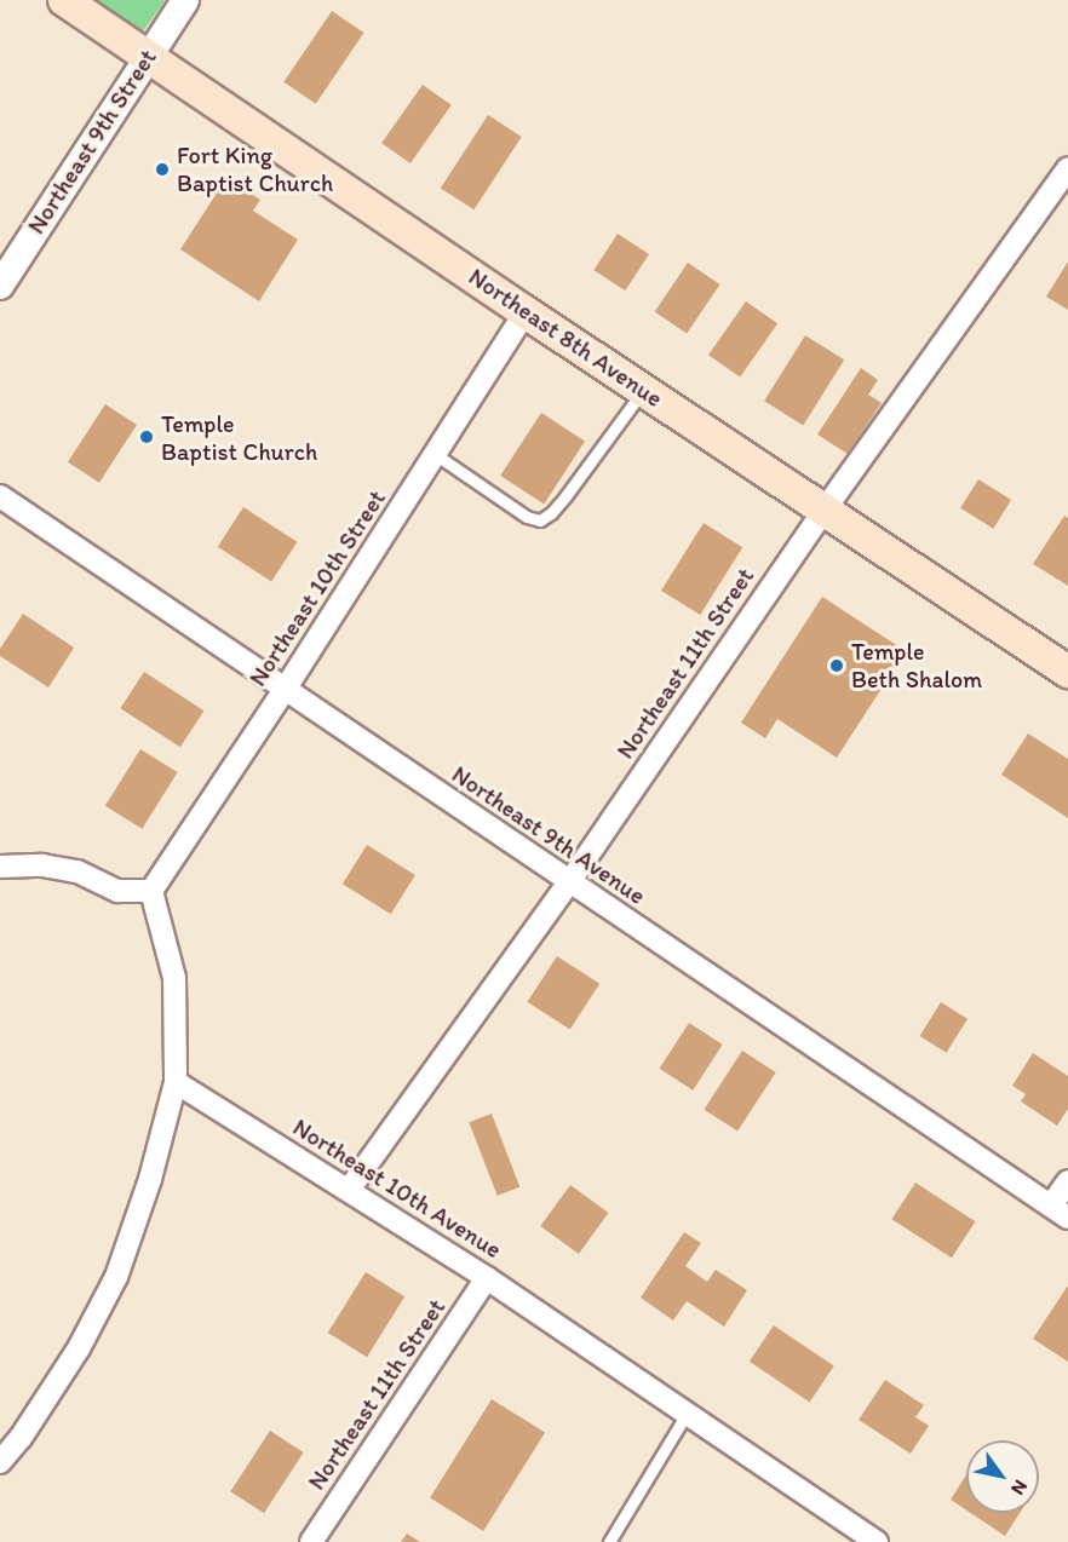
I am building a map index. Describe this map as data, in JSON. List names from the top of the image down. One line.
{"streets":{"main road":["Northeast 8th Avenue"],"street":["Northeast 9th Street","Northeast 10th Street","Northeast 11th Street","Northeast 9th Avenue","Northeast 10th Avenue"]},"crossings":[["Northeast 9th Street","Northeast 8th Avenue"],["Northeast 8th Avenue","Northeast 10th Street"],["Northeast 8th Avenue","Northeast 11th Street"],["Northeast 10th Street","Northeast 9th Avenue"],["Northeast 11th Street","Northeast 9th Avenue"],["Northeast 11th Street","Northeast 10th Avenue"]],"places":["Fort King Baptist Church","Temple Baptist Church","Temple Beth Shalom"],"north":"bottom right"}
